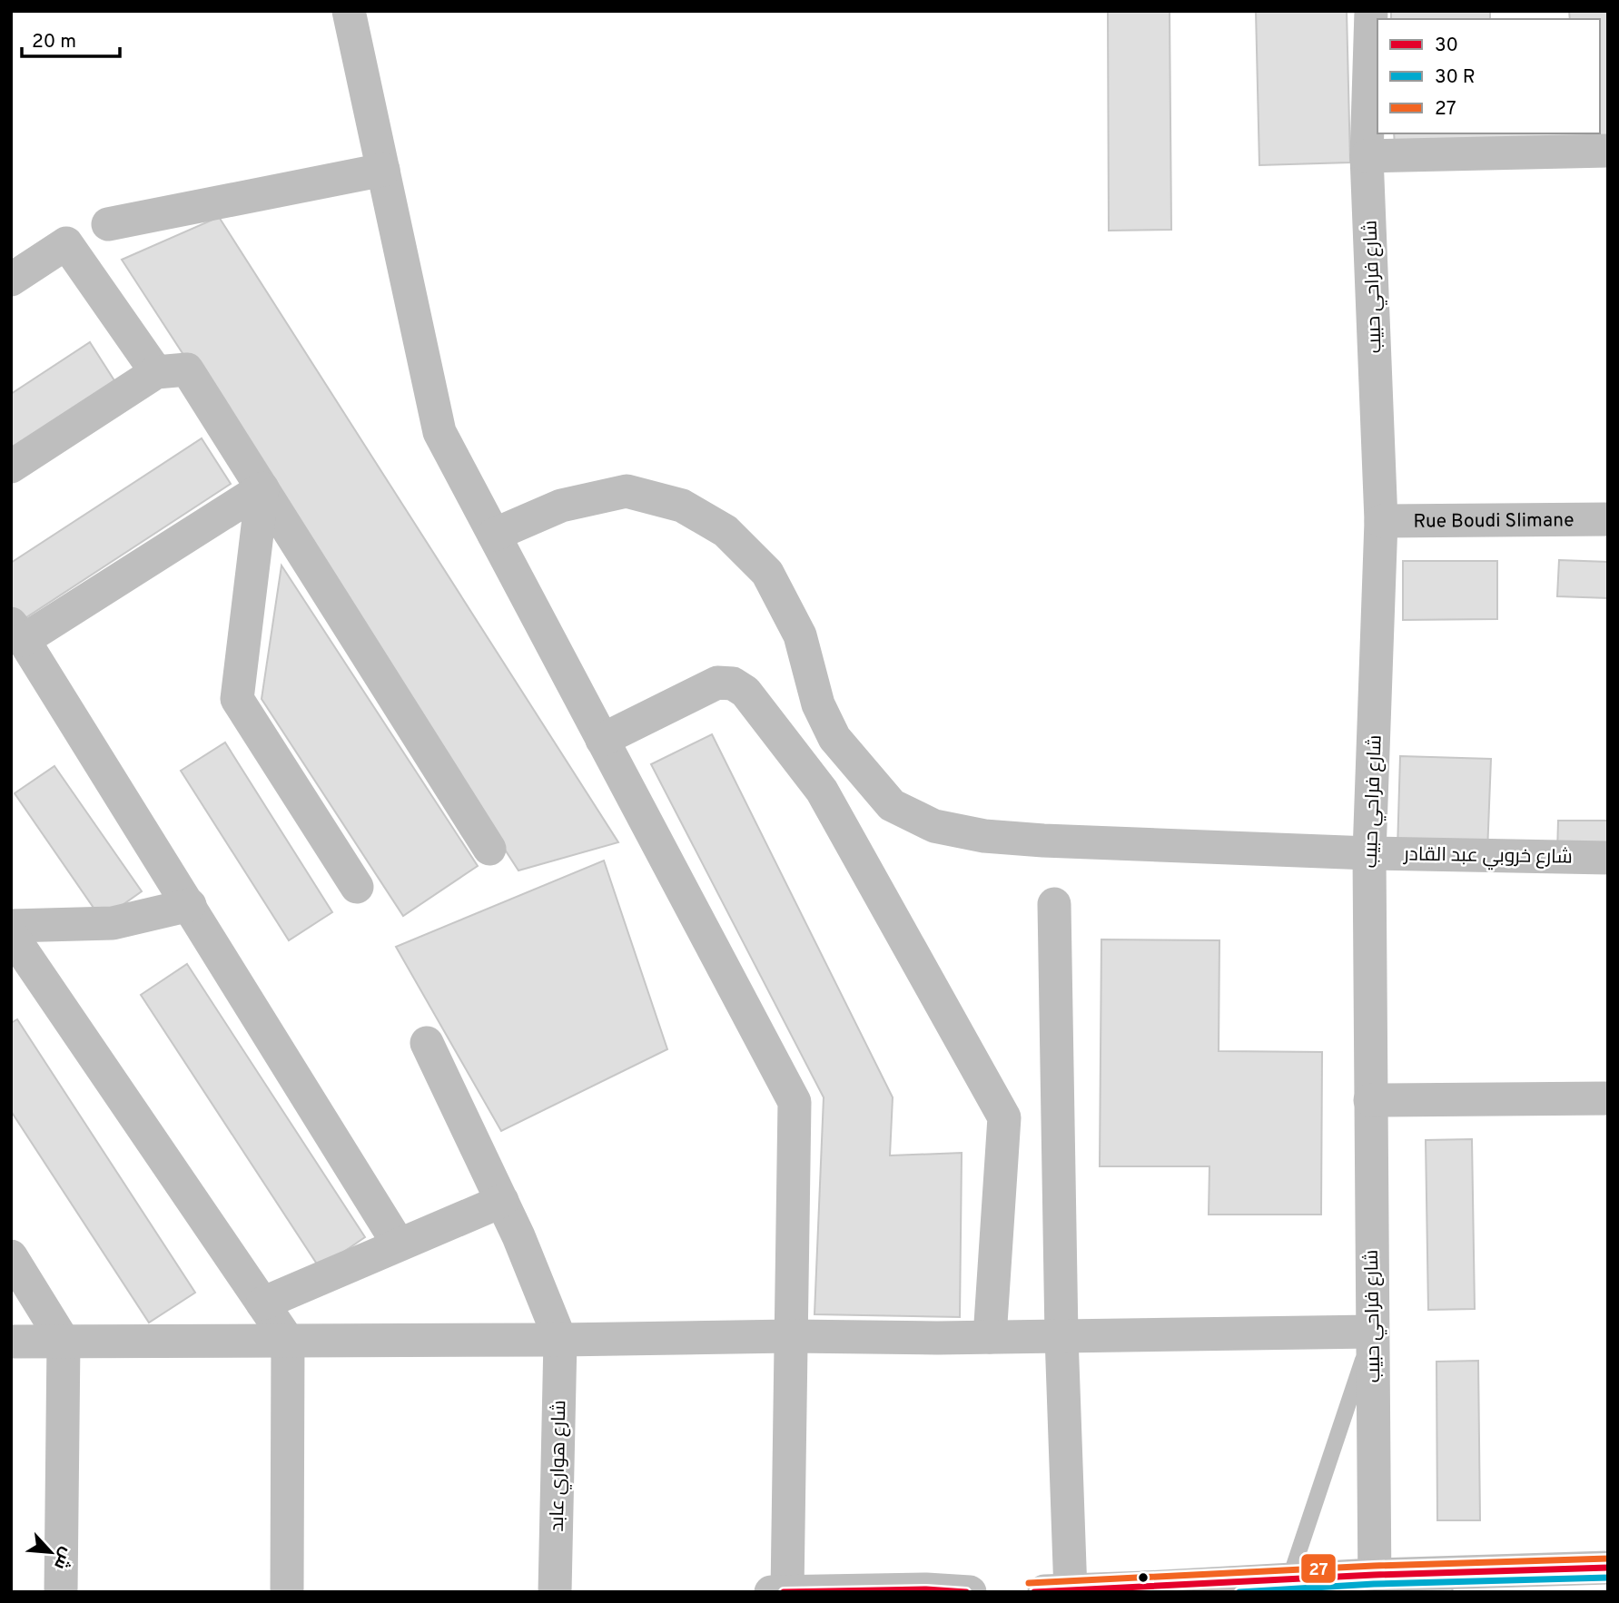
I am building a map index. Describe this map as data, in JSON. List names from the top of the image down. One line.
{"streets":{"street":["شارع فراحي حبيب","Rue Boudi Slimane","شارع خروبي عبد القادر","شارع هواري عابد"]},"crossings":[["شارع فراحي حبيب","Rue Boudi Slimane"],["شارع فراحي حبيب","شارع خروبي عبد القادر"]],"lines":["transit line 27","transit line 30"],"legend":["30","30 R","27"],"scale_bar":"20 m","north":"bottom right"}
